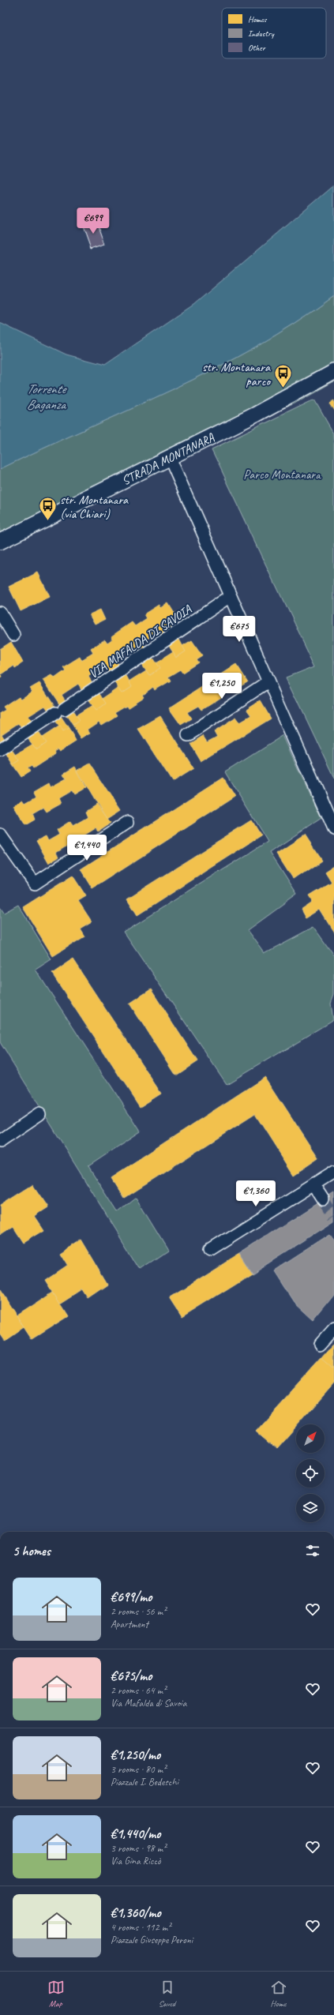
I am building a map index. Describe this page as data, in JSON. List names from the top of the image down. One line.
{"streets":{"street":["STRADA MONTANARA","VIA MAFALDA DI SAVOIA"]},"water":["Torrente Baganza"],"parks":["Parco Montanara"],"places":{"bus stop":["str. Montanara parco","str. Montanara (via Chiari)"]},"legend":["Homes","Industry","Other"],"north":"top right","page":{"price":["€699","€675","€1,250","€1,440","€1,360"],"heading":"5 homes","list":[{"name":"€699/mo","note":"2 rooms · 56 m² · Apartment"},{"name":"€675/mo","note":"2 rooms · 64 m² · Via Mafalda di Savoia"},{"name":"€1,250/mo","note":"3 rooms · 80 m² · Piazzale I. Bedeschi"},{"name":"€1,440/mo","note":"3 rooms · 98 m² · Via Gina Riccò"},{"name":"€1,360/mo","note":"4 rooms · 112 m² · Piazzale Giuseppe Peroni"}],"tabs":["Map","Saved","Home"]}}
